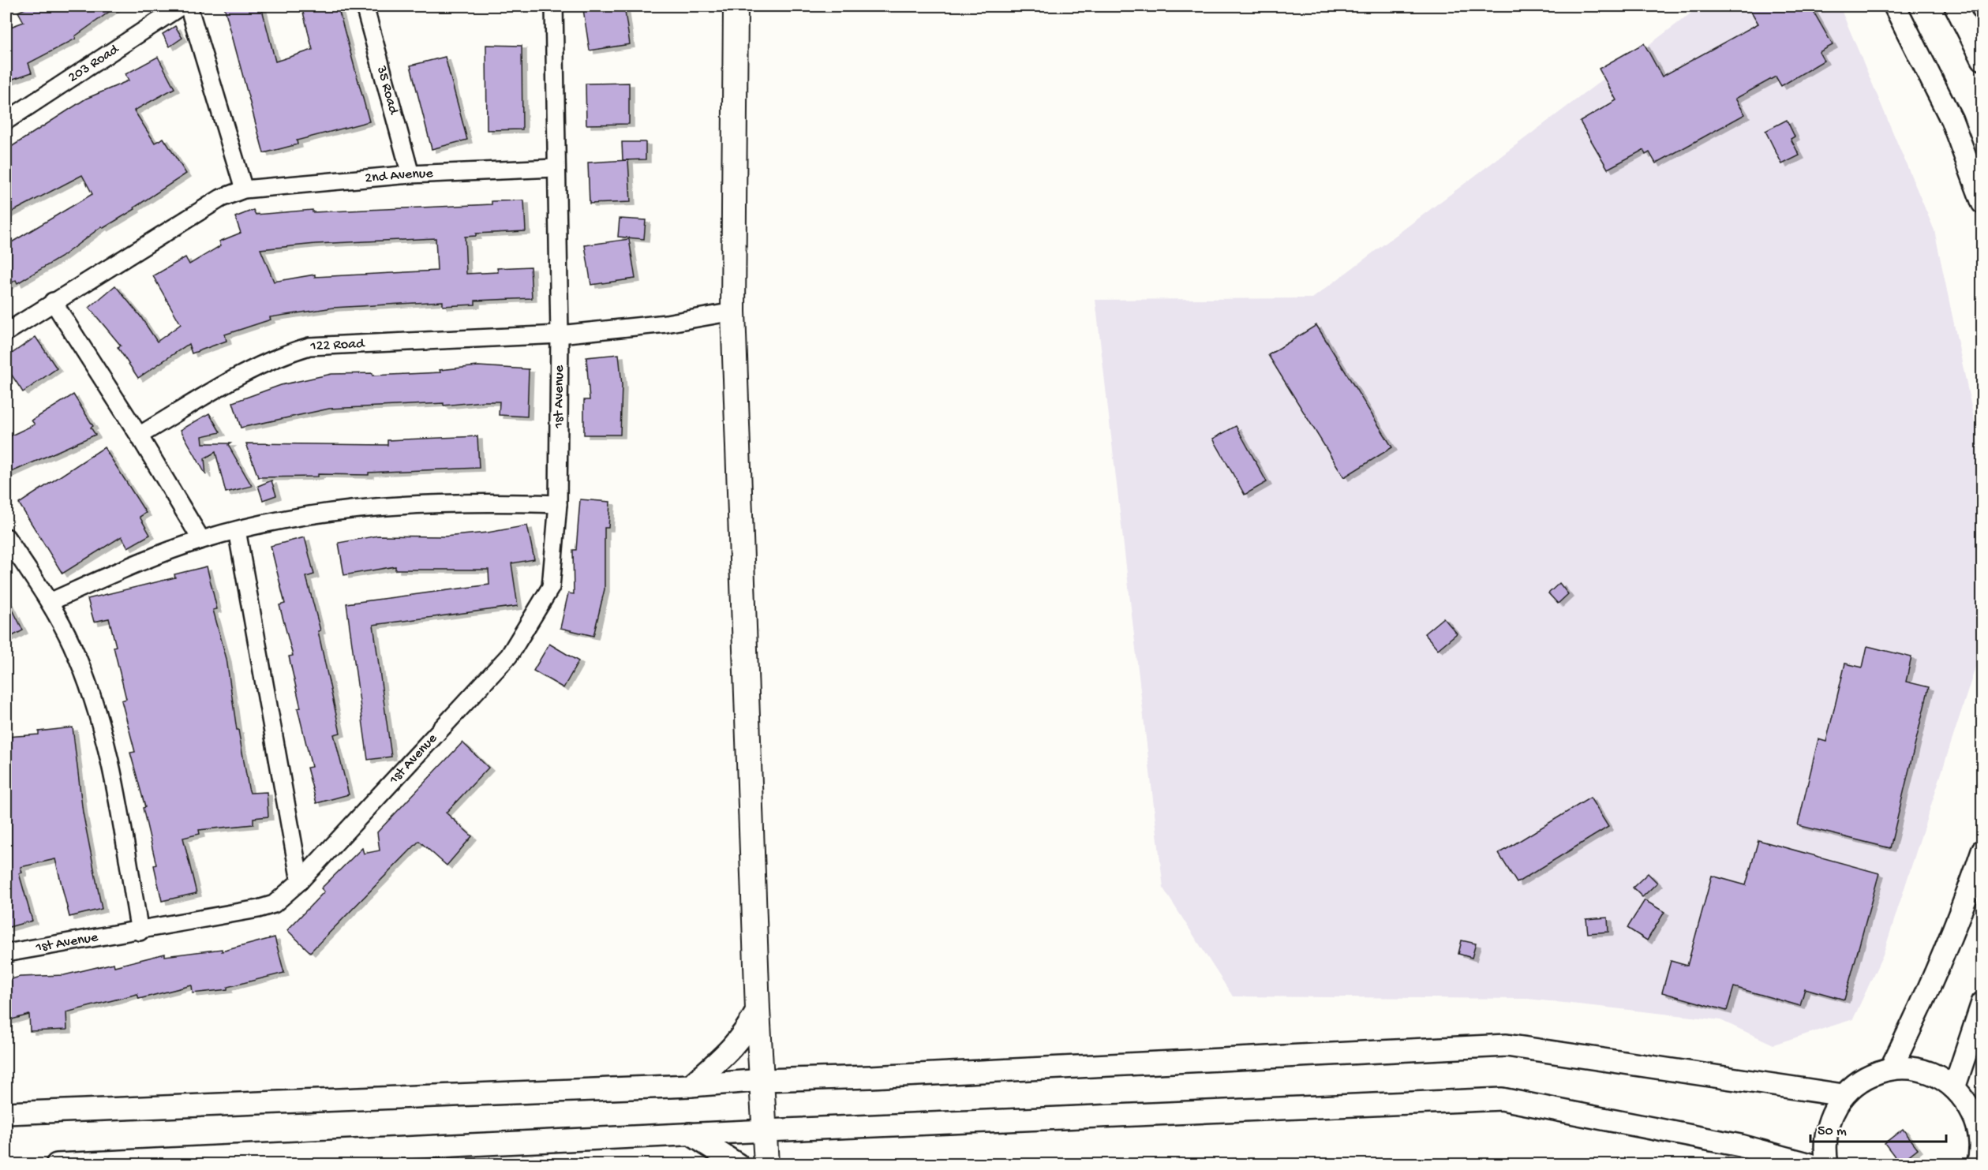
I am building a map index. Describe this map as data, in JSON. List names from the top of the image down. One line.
{"streets":{"street":["203 Road","35 Road","2nd Avenue","122 Road","1st Avenue"]},"crossings":[["35 Road","2nd Avenue"],["2nd Avenue","1st Avenue"],["122 Road","1st Avenue"]],"scale_bar":"50 m"}
